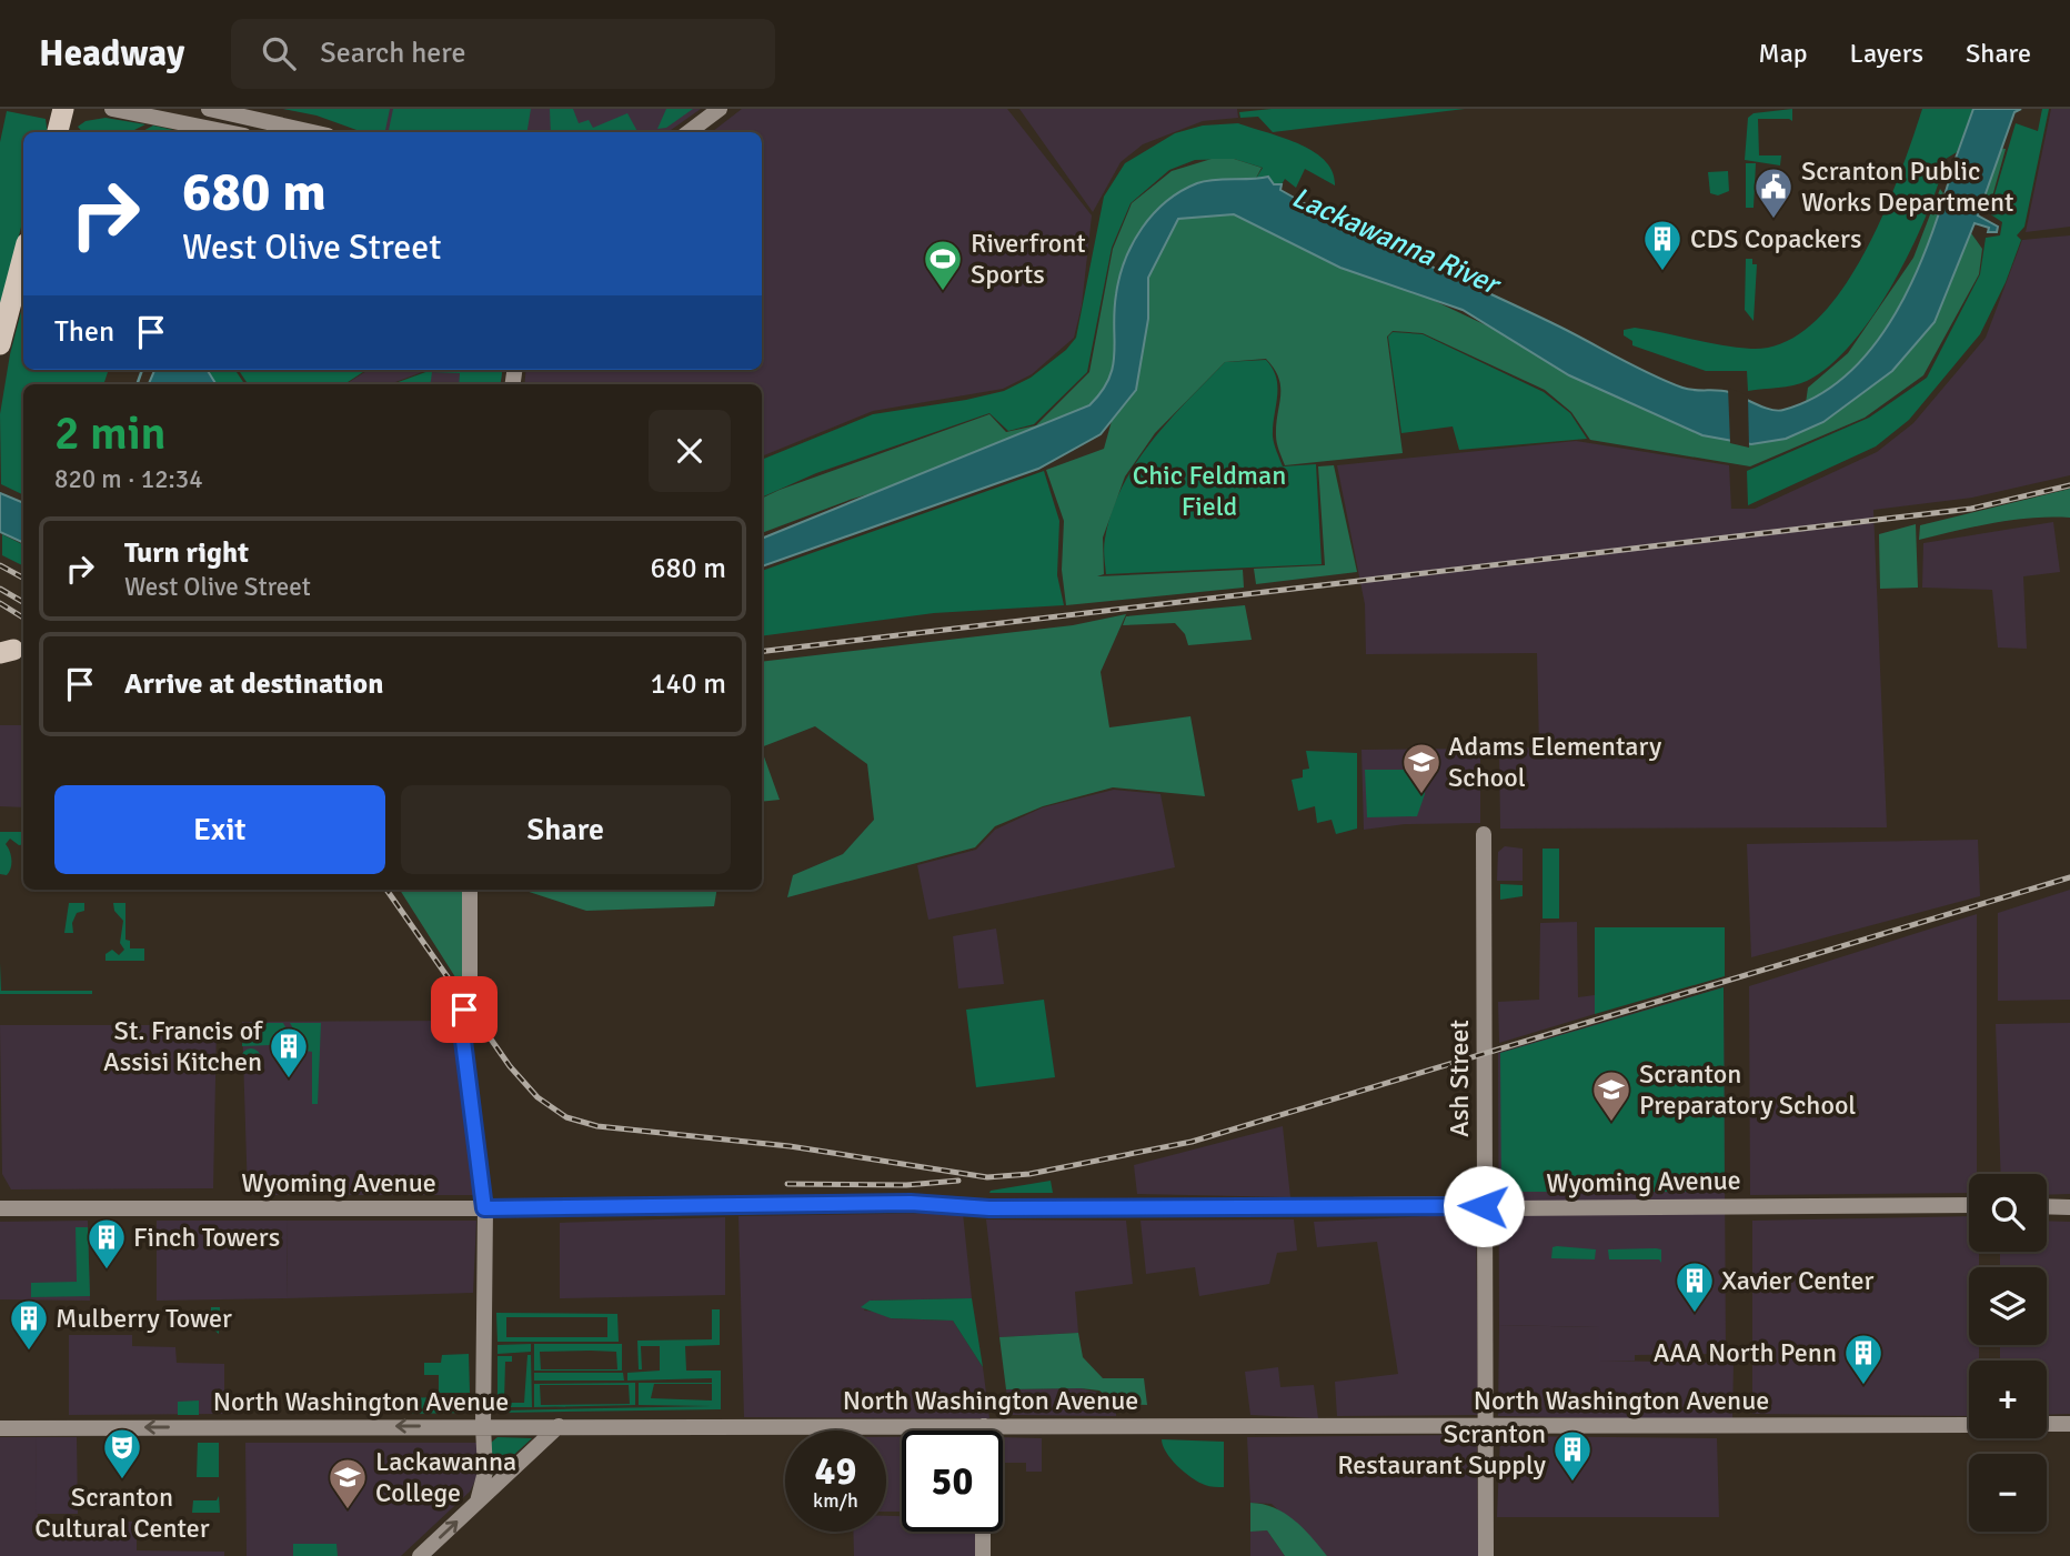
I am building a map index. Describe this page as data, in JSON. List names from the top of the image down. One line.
{"streets":{"main road":["Ash Street","Wyoming Avenue","North Washington Avenue"]},"crossings":[["Ash Street","Wyoming Avenue"],["Ash Street","North Washington Avenue"]],"water":["Lackawanna River"],"parks":["Chic Feldman Field"],"places":{"public building":["Scranton Public Works Department"],"building":["CDS Copackers","St. Francis of Assisi Kitchen","Finch Towers","Xavier Center","Mulberry Tower","AAA North Penn","Scranton Restaurant Supply"],"sports":["Riverfront Sports"],"school or university":["Adams Elementary School","Scranton Preparatory School","Lackawanna College"],"theatre":["Scranton Cultural Center"]},"page":{"header":"Headway","search":"Search here","nav":["Map","Layers","Share"],"turn":["680 m","West Olive Street"],"then":"Then","heading":["2 min","820 m · 12:34"],"list":[{"name":"Turn right","note":"West Olive Street","value":"680 m"},{"name":"Arrive at destination","value":"140 m"}],"buttons":["Exit","Share"],"map_buttons":["+","−"],"speed":"49 km/h","limit":"50"}}
